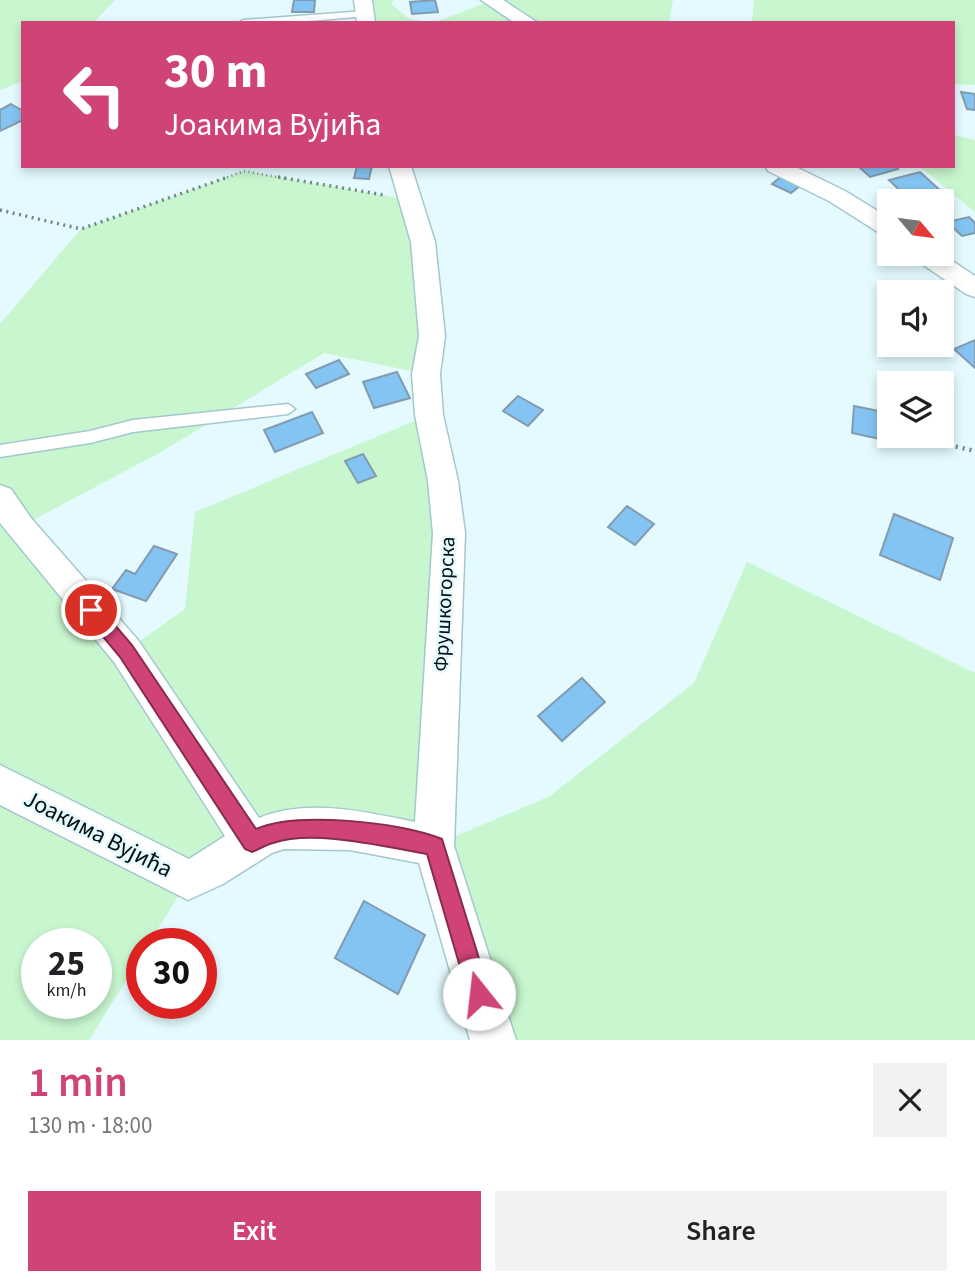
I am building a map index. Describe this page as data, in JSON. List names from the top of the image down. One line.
{"streets":{"street":["Фрушкогорска","Јоакима Вујића"]},"crossings":[["Фрушкогорска","Јоакима Вујића"]],"north":"bottom right","page":{"turn":["30 m","Јоакима Вујића"],"speed":"25 km/h","limit":"30","heading":["1 min","130 m · 18:00"],"buttons":["Exit","Share"]}}
